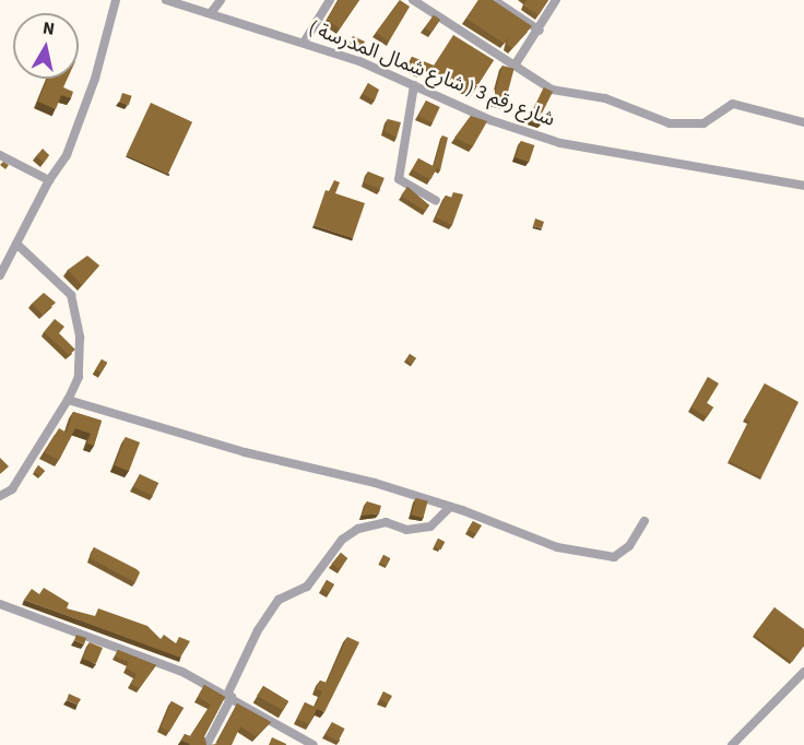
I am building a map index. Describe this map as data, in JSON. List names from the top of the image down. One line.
{"streets":{"street":["شارع رقم 3 ( شارع شمال المدرسة )"]},"north":"top"}
